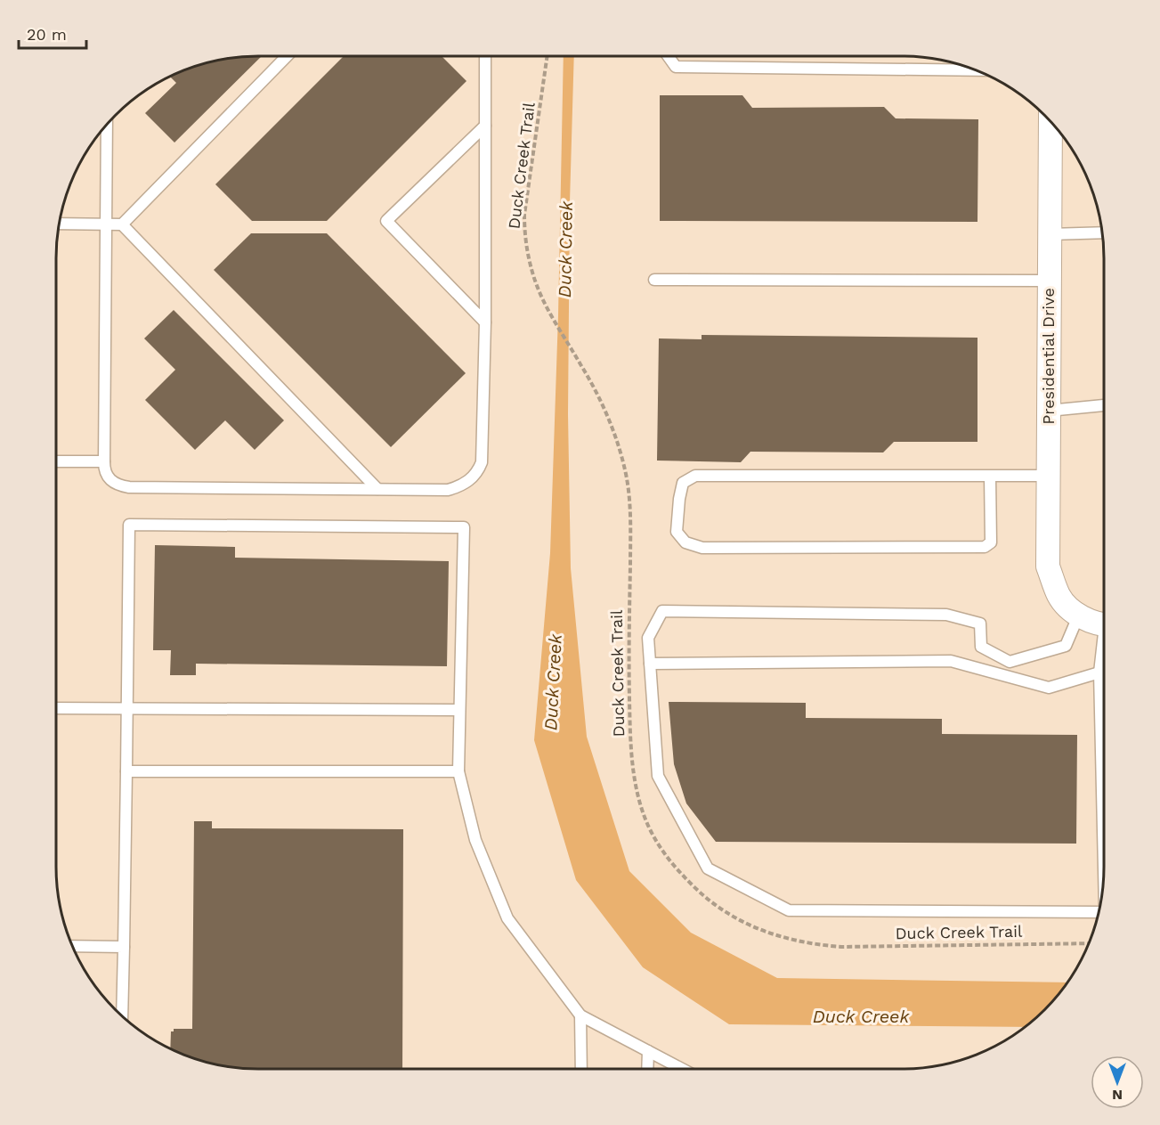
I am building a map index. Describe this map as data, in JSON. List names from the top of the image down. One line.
{"streets":{"street":["Presidential Drive"],"path":["Duck Creek Trail"]},"water":["Duck Creek"],"scale_bar":"20 m","north":"bottom"}
